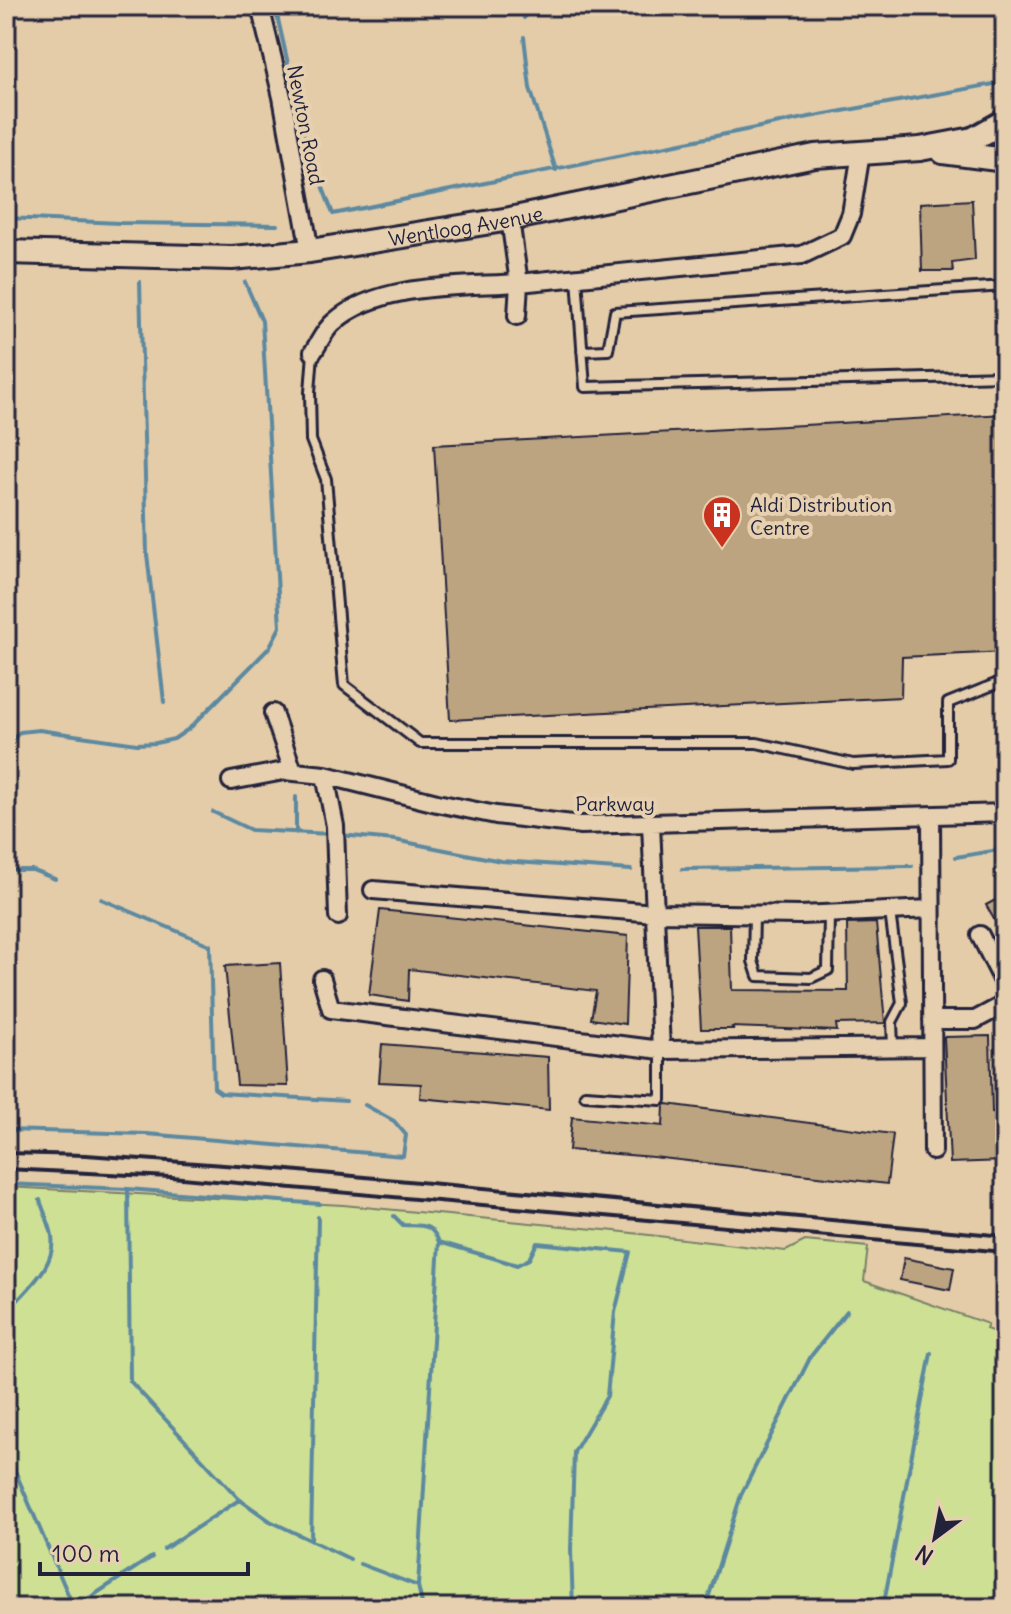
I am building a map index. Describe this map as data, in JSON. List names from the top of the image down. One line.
{"streets":{"main road":["Wentloog Avenue"],"street":["Newton Road","Parkway"]},"crossings":[["Newton Road","Wentloog Avenue"]],"places":{"building":["Aldi Distribution Centre"]},"scale_bar":"100 m","north":"bottom left"}
